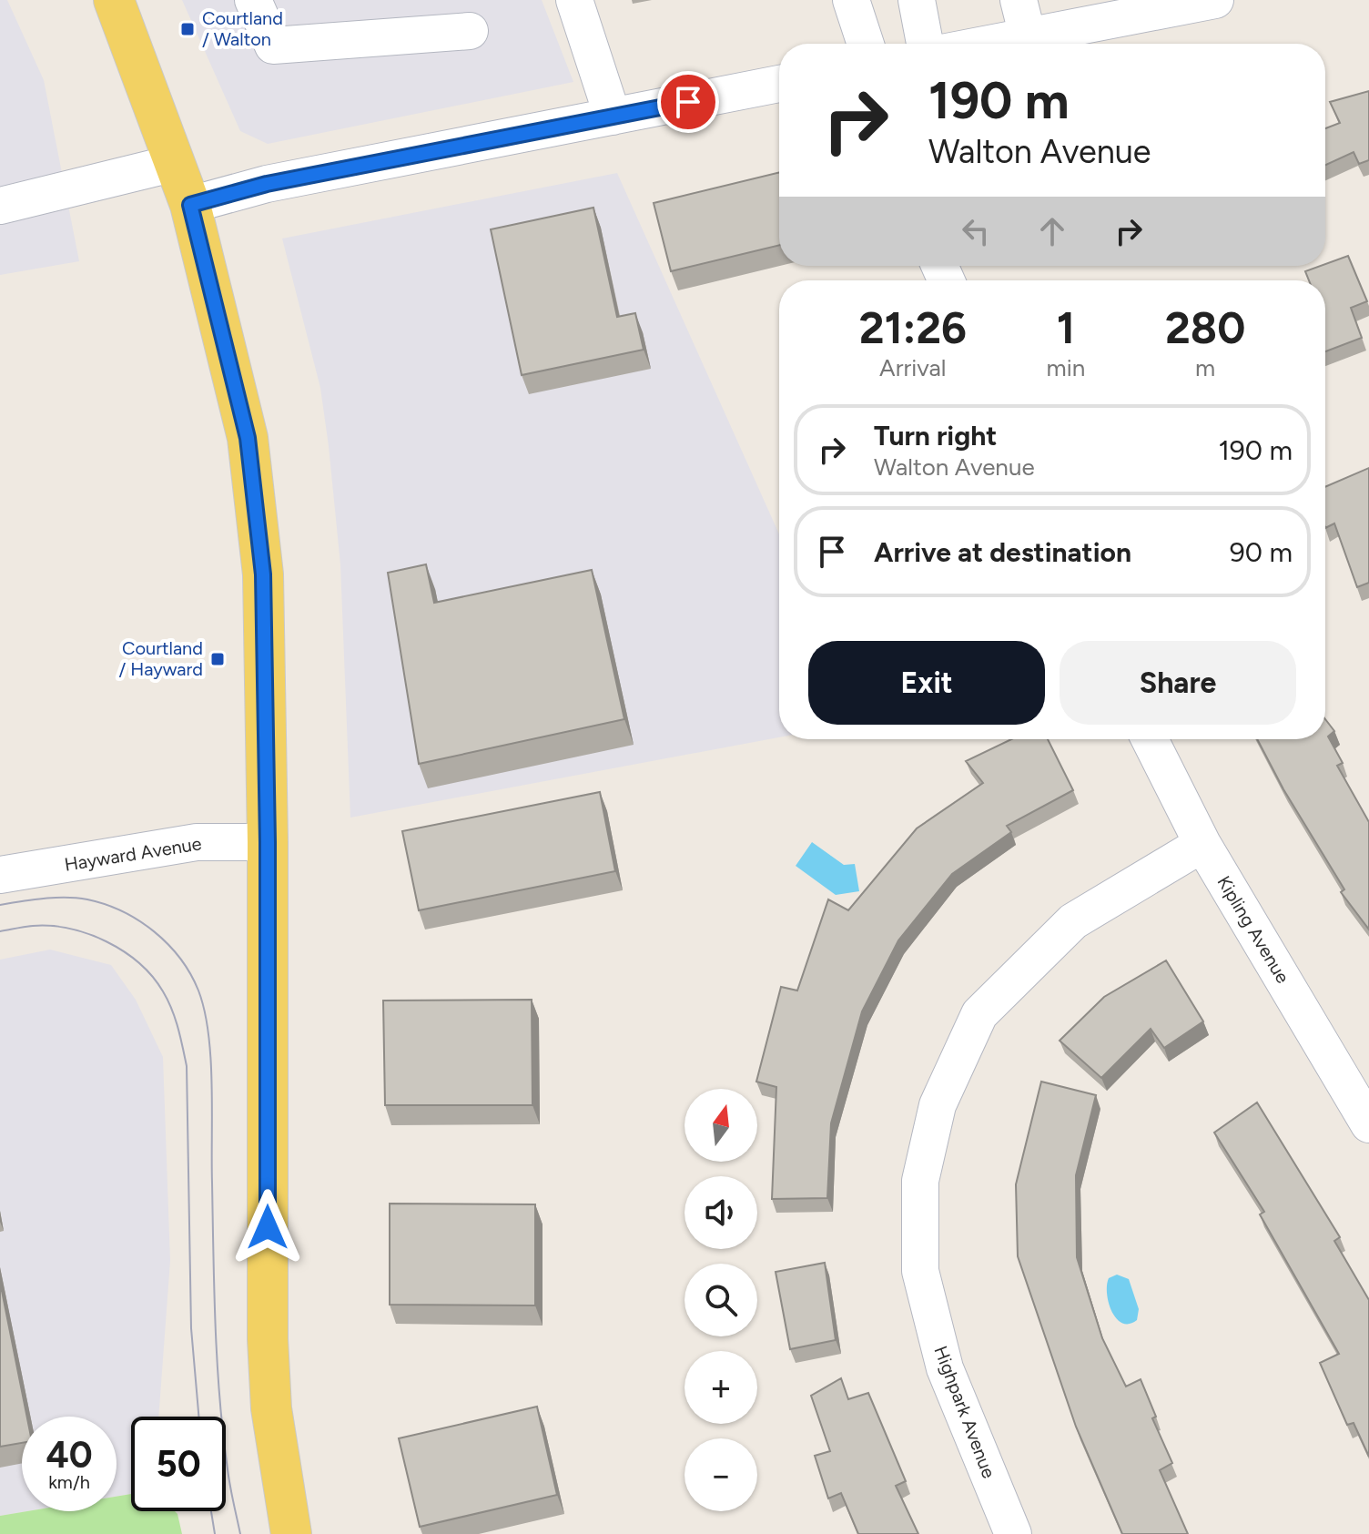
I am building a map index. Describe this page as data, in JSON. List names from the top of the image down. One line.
{"streets":{"street":["Hayward Avenue","Kipling Avenue","Highpark Avenue"]},"crossings":[["Kipling Avenue","Highpark Avenue"]],"places":{"transit":["Courtland / Walton","Courtland / Hayward"]},"north":"top","page":{"turn":["190 m","Walton Avenue"],"eta":["21:26","Arrival","1","min","280","m"],"list":[{"name":"Turn right","note":"Walton Avenue","value":"190 m"},{"name":"Arrive at destination","value":"90 m"}],"buttons":["Exit","Share"],"map_buttons":["+","−"],"speed":"40 km/h","limit":"50"}}
